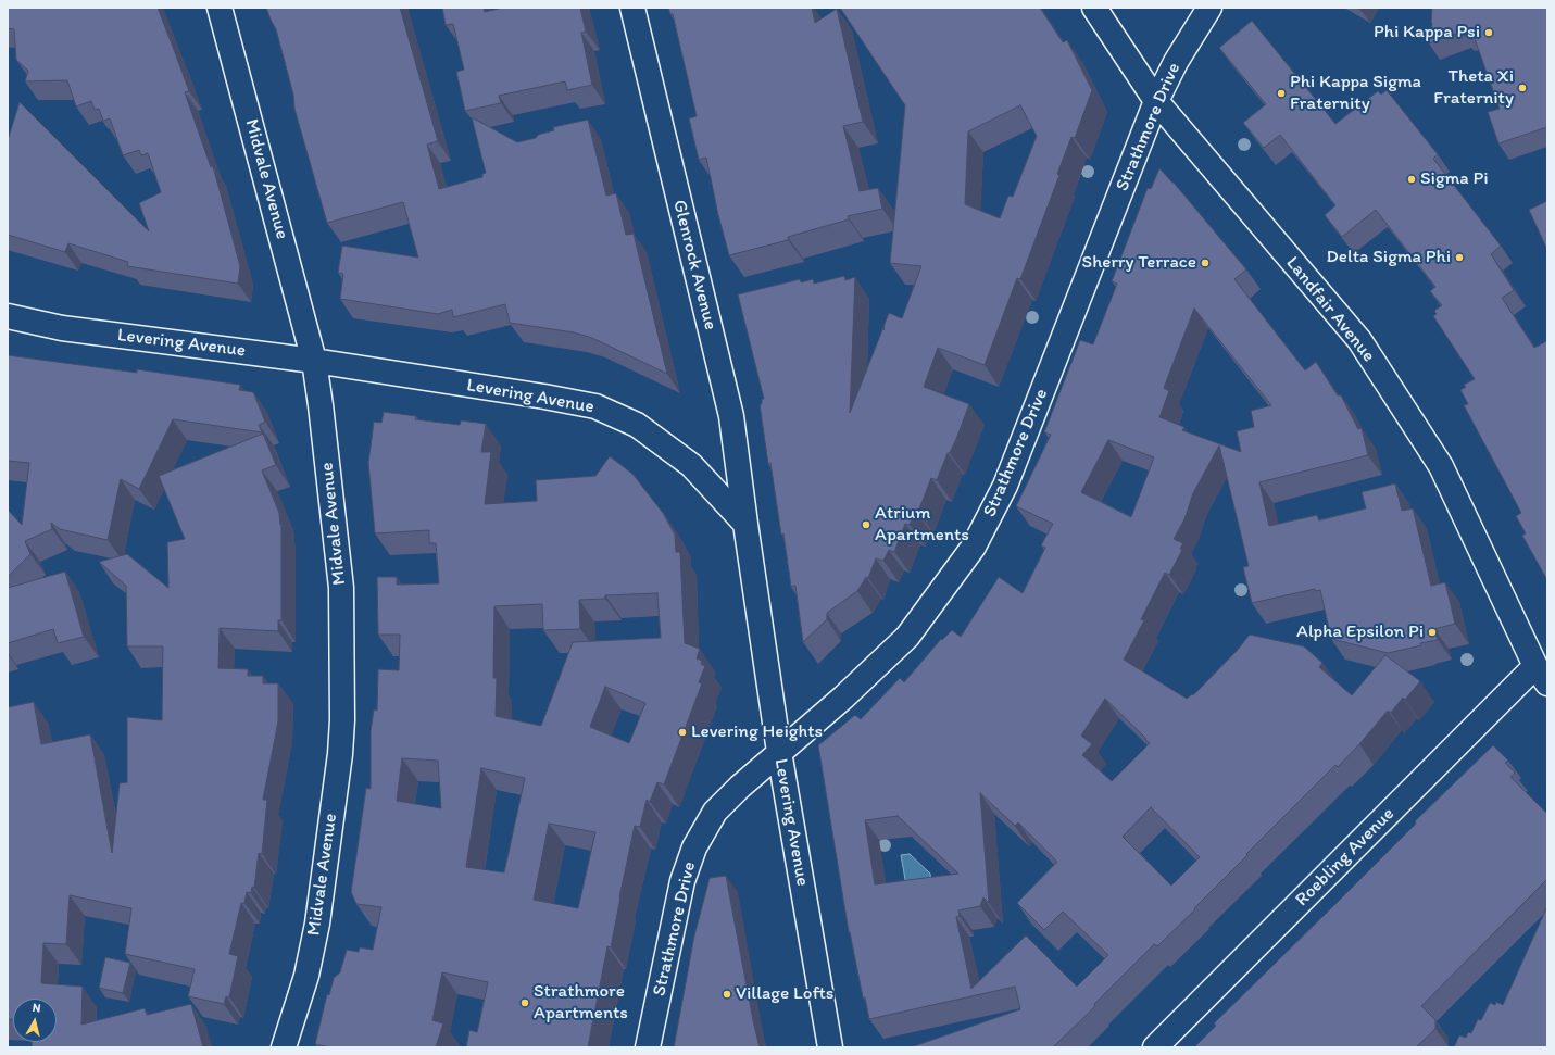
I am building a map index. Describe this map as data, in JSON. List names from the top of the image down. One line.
{"streets":{"street":["Strathmore Drive","Midvale Avenue","Glenrock Avenue","Landfair Avenue","Levering Avenue","Roebling Avenue"]},"crossings":[["Strathmore Drive","Landfair Avenue"],["Strathmore Drive","Levering Avenue"],["Midvale Avenue","Levering Avenue"],["Glenrock Avenue","Levering Avenue"],["Landfair Avenue","Roebling Avenue"]],"places":["Phi Kappa Psi","Theta Xi Fraternity","Phi Kappa Sigma Fraternity","Sigma Pi","Delta Sigma Phi","Sherry Terrace","Atrium Apartments","Alpha Epsilon Pi","Levering Heights","Village Lofts","Strathmore Apartments"],"north":"top"}
